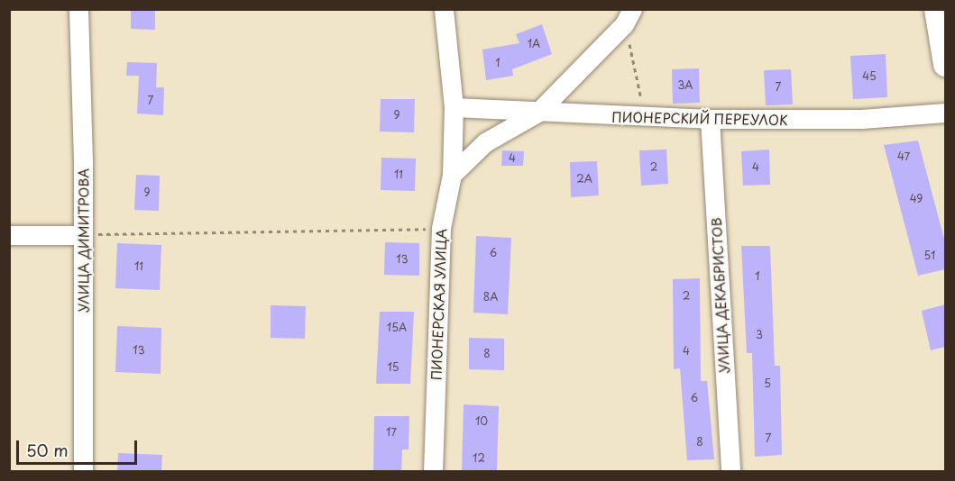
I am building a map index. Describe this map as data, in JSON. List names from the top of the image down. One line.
{"streets":{"street":["ПИОНЕРСКИЙ ПЕРЕУЛОК","УЛИЦА ДИМИТРОВА","УЛИЦА ДЕКАБРИСТОВ","ПИОНЕРСКАЯ УЛИЦА"]},"crossings":[["ПИОНЕРСКИЙ ПЕРЕУЛОК","УЛИЦА ДЕКАБРИСТОВ"],["ПИОНЕРСКИЙ ПЕРЕУЛОК","ПИОНЕРСКАЯ УЛИЦА"]],"house_numbers":["1А","1","45","3А","7","7","9","47","4","2","4","11","2А","9","49","6","51","13","11","1","2","8А","15А","3","13","4","8","15","5","6","10","17","7","8","12"],"scale_bar":"50 m"}
